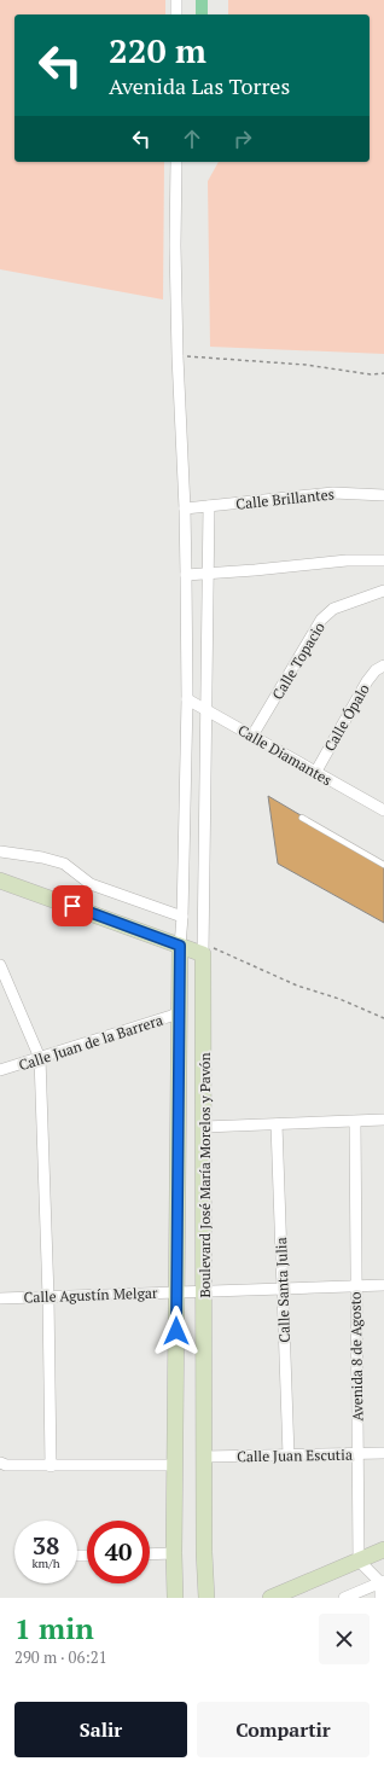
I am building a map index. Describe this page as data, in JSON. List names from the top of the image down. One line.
{"streets":{"street":["Calle Brillantes","Calle Topacio","Calle Ópalo","Calle Diamantes","Calle Juan de la Barrera","Boulevard José María Morelos y Pavón","Calle Santa Julia","Calle Agustín Melgar","Avenida 8 de Agosto","Calle Juan Escutia"]},"crossings":[["Calle Topacio","Calle Diamantes"],["Calle Ópalo","Calle Diamantes"],["Calle Juan de la Barrera","Boulevard José María Morelos y Pavón"],["Boulevard José María Morelos y Pavón","Calle Agustín Melgar"],["Boulevard José María Morelos y Pavón","Calle Juan Escutia"],["Calle Santa Julia","Calle Agustín Melgar"],["Calle Santa Julia","Calle Juan Escutia"],["Calle Agustín Melgar","Avenida 8 de Agosto"],["Avenida 8 de Agosto","Calle Juan Escutia"]],"page":{"turn":["220 m","Avenida Las Torres"],"speed":"38 km/h","limit":"40","heading":["1 min","290 m · 06:21"],"buttons":["Salir","Compartir"]}}
